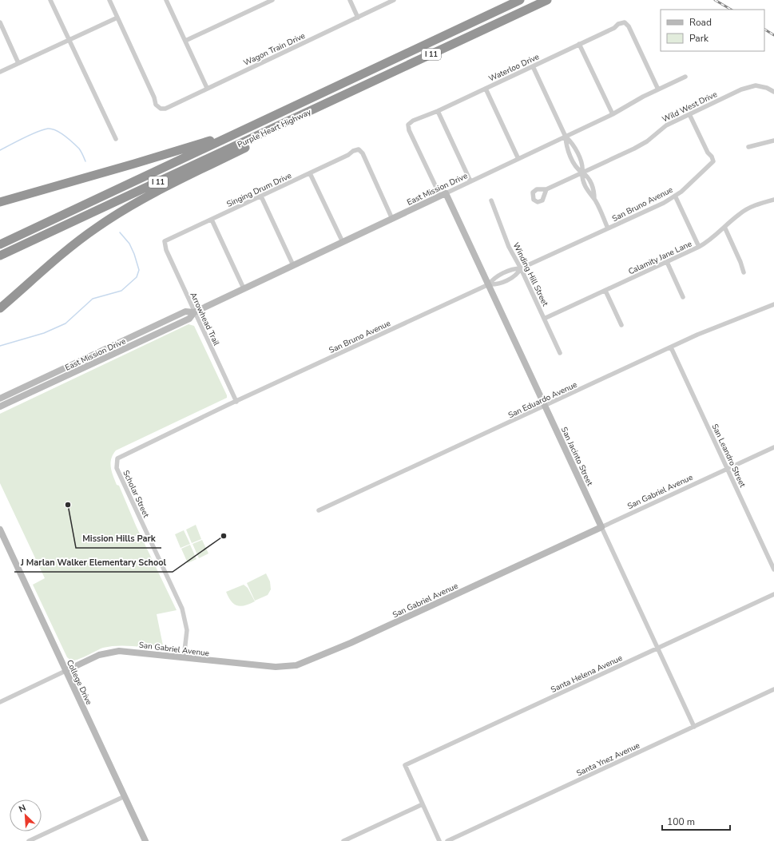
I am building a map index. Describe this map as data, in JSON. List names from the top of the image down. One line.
{"streets":{"highway":["I 11","Purple Heart Highway"],"street":["Wagon Train Drive","Waterloo Drive","Wild West Drive","East Mission Drive","Singing Drum Drive","San Bruno Avenue","Calamity Jane Lane","Winding Hill Street","Arrowhead Trail","San Eduardo Avenue","San Leandro Street","San Jacinto Street","San Gabriel Avenue","Scholar Street","Santa Helena Avenue","College Drive","Santa Ynez Avenue"]},"crossings":[["Waterloo Drive","East Mission Drive"],["Waterloo Drive","San Jacinto Street"],["Wild West Drive","San Bruno Avenue"],["East Mission Drive","Singing Drum Drive"],["East Mission Drive","Arrowhead Trail"],["East Mission Drive","San Jacinto Street"],["Singing Drum Drive","Arrowhead Trail"],["San Bruno Avenue","Winding Hill Street"],["San Bruno Avenue","Arrowhead Trail"],["San Bruno Avenue","San Jacinto Street"],["San Bruno Avenue","Scholar Street"],["Calamity Jane Lane","Winding Hill Street"],["Arrowhead Trail","Scholar Street"],["San Eduardo Avenue","San Leandro Street"],["San Eduardo Avenue","San Jacinto Street"],["San Leandro Street","San Gabriel Avenue"],["San Jacinto Street","San Gabriel Avenue"],["San Jacinto Street","Santa Helena Avenue"],["San Jacinto Street","Santa Ynez Avenue"],["San Gabriel Avenue","Scholar Street"],["San Gabriel Avenue","College Drive"]],"places":["Mission Hills Park","J Marlan Walker Elementary School"],"legend":["Road","Park"],"scale_bar":"100 m","north":"top left"}
